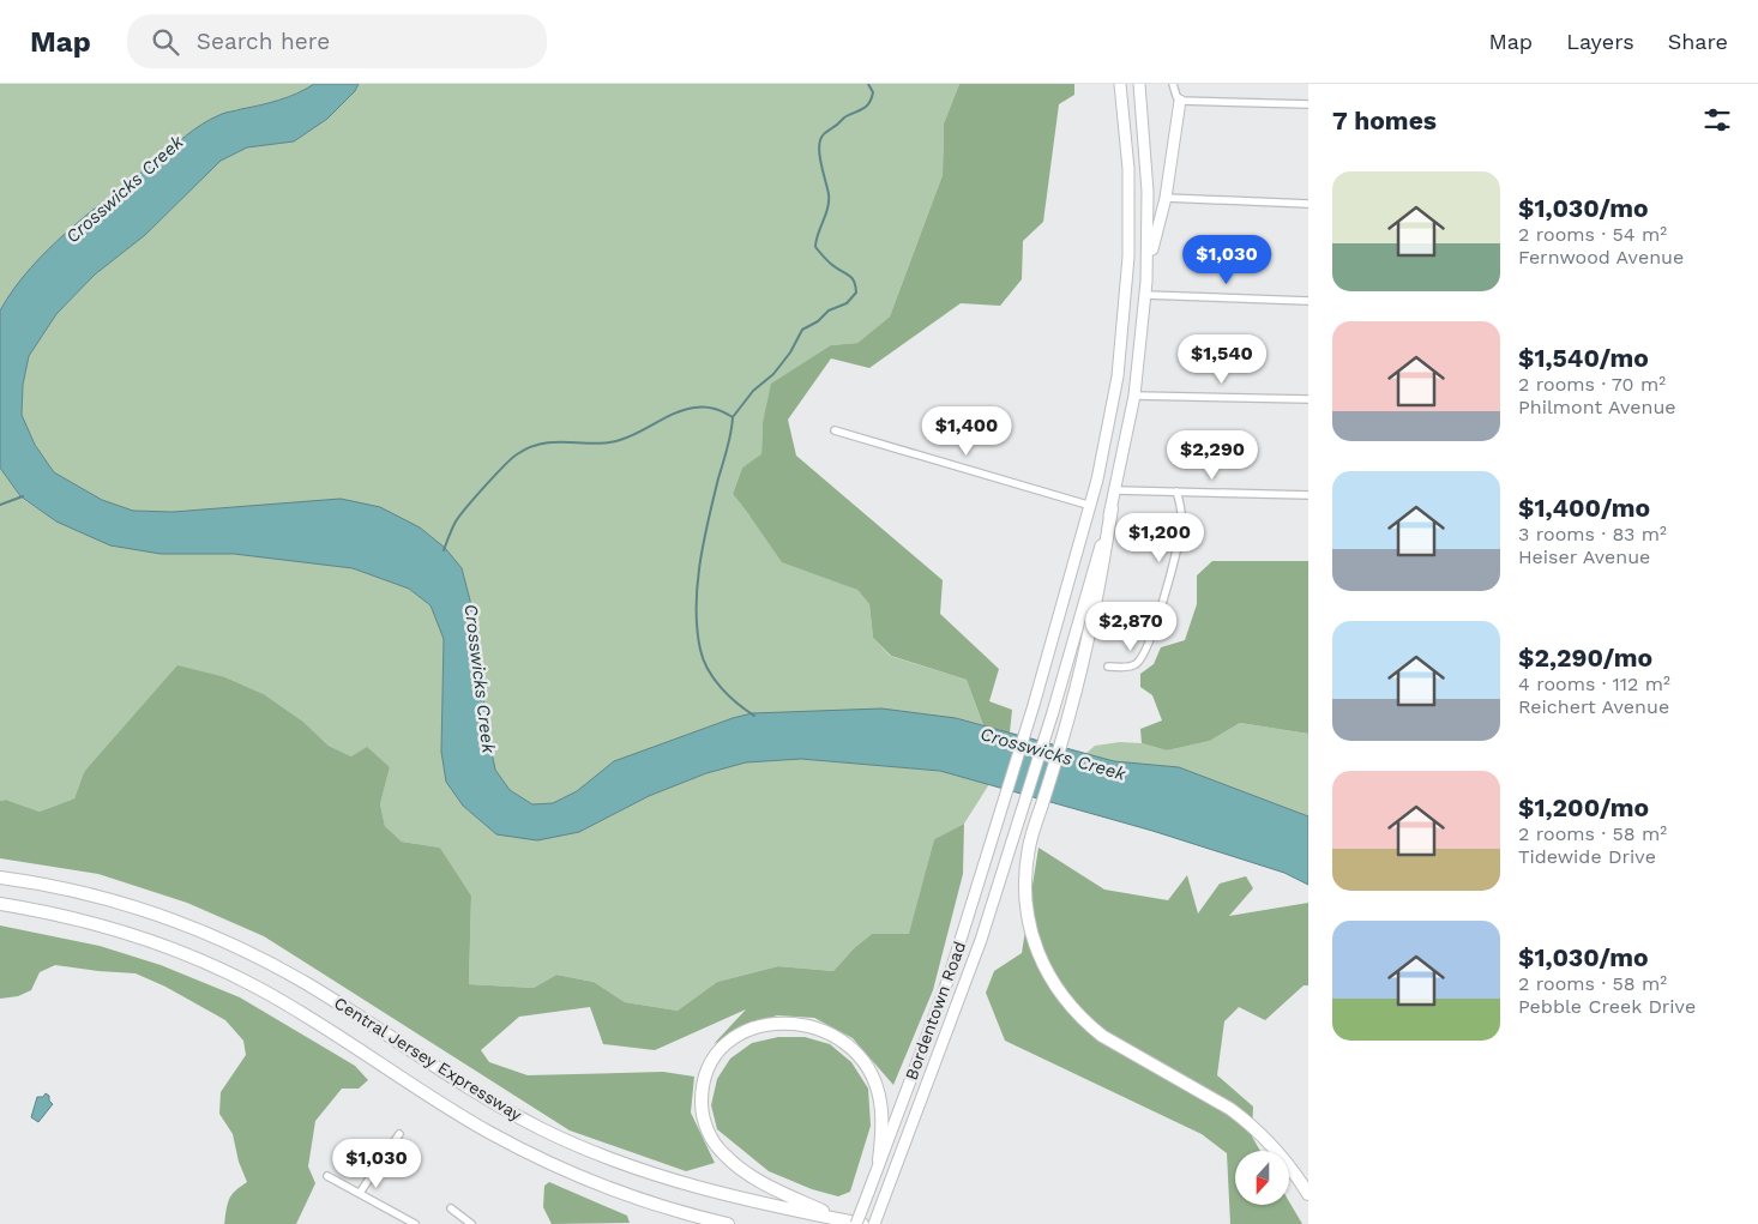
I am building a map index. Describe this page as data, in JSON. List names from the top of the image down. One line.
{"streets":{"highway":["Bordentown Road","Central Jersey Expressway"]},"crossings":[["Bordentown Road","Central Jersey Expressway"]],"water":["Crosswicks Creek"],"north":"bottom","page":{"header":"Map","search":"Search here","nav":["Map","Layers","Share"],"heading":"7 homes","list":[{"name":"$1,030/mo","note":"2 rooms · 54 m² · Fernwood Avenue"},{"name":"$1,540/mo","note":"2 rooms · 70 m² · Philmont Avenue"},{"name":"$1,400/mo","note":"3 rooms · 83 m² · Heiser Avenue"},{"name":"$2,290/mo","note":"4 rooms · 112 m² · Reichert Avenue"},{"name":"$1,200/mo","note":"2 rooms · 58 m² · Tidewide Drive"},{"name":"$1,030/mo","note":"2 rooms · 58 m² · Pebble Creek Drive"}],"price":["$1,030","$1,540","$1,400","$2,290","$1,200","$2,870","$1,030"]}}
